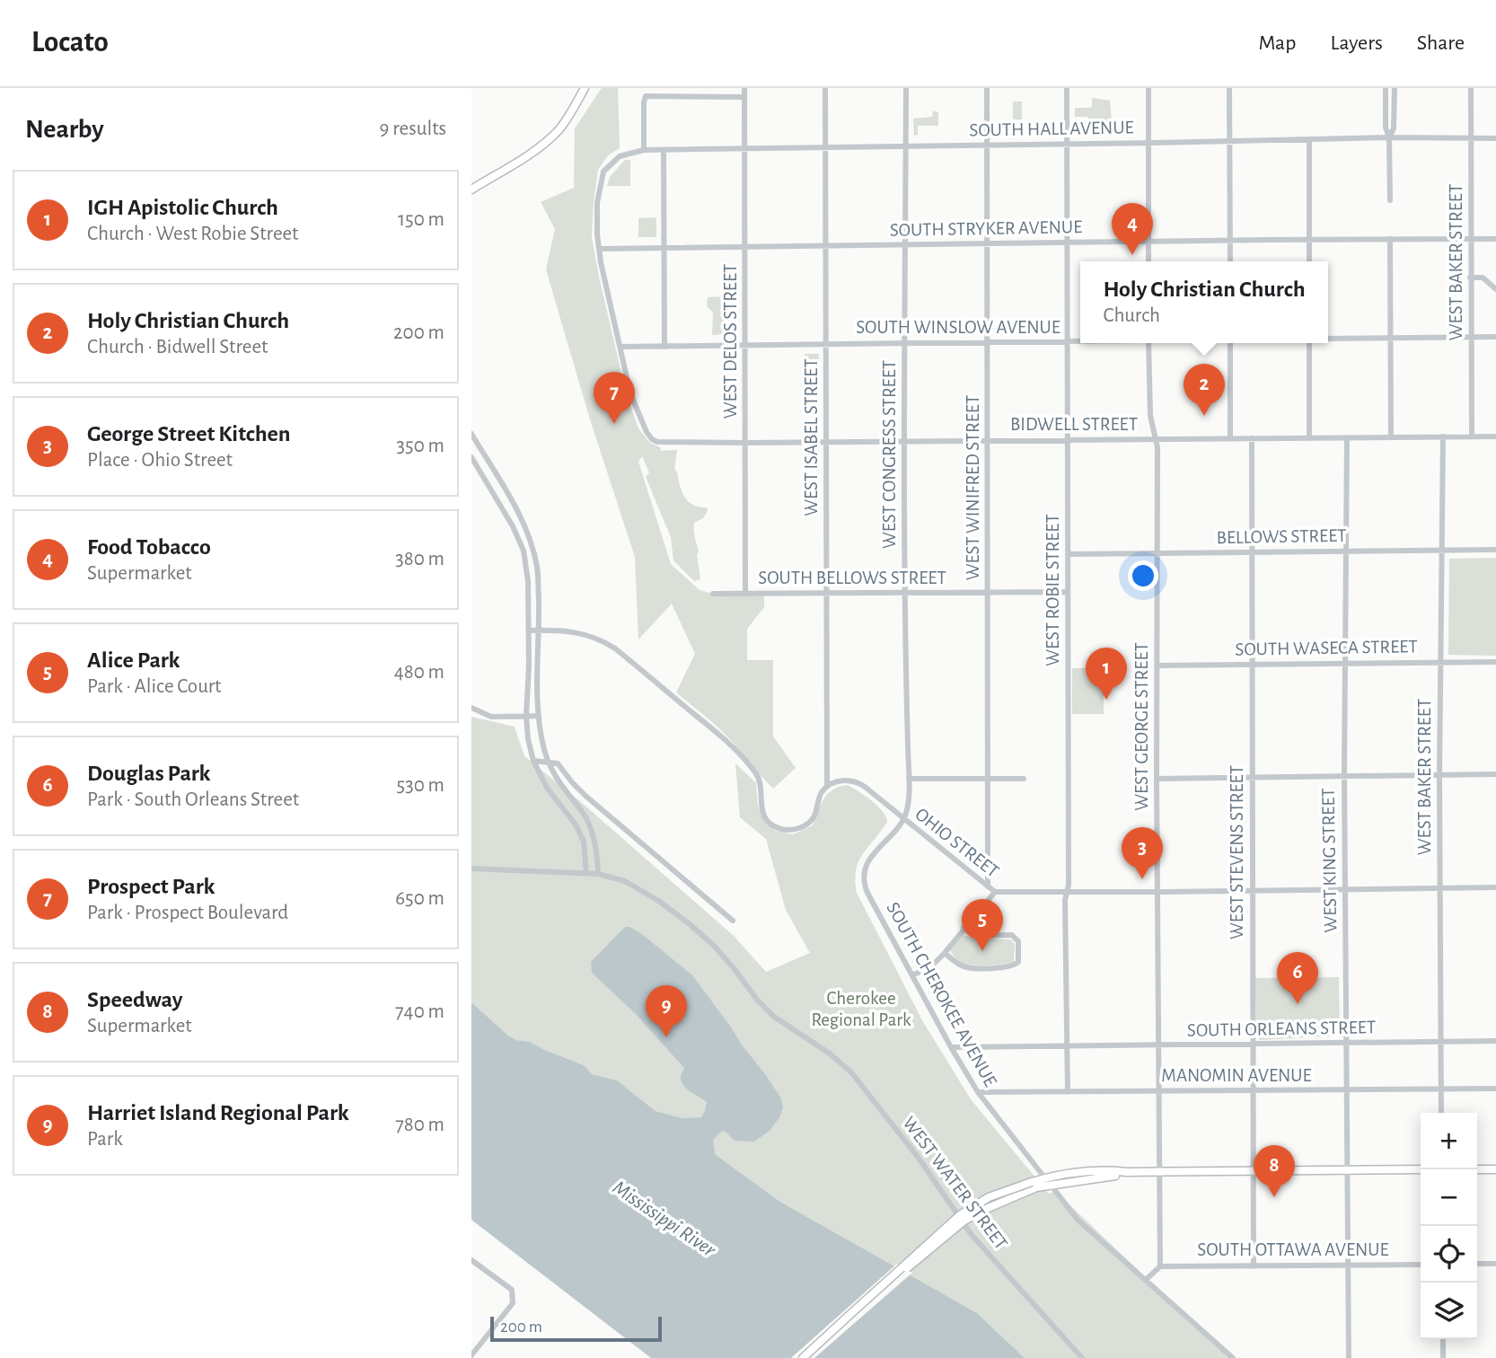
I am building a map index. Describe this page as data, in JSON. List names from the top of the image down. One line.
{"streets":{"street":["SOUTH HALL AVENUE","SOUTH STRYKER AVENUE","WEST BAKER STREET","SOUTH WINSLOW AVENUE","WEST DELOS STREET","BIDWELL STREET","WEST ISABEL STREET","WEST CONGRESS STREET","WEST WINIFRED STREET","BELLOWS STREET","SOUTH BELLOWS STREET","WEST ROBIE STREET","SOUTH WASECA STREET","WEST GEORGE STREET","OHIO STREET","WEST STEVENS STREET","WEST KING STREET","SOUTH CHEROKEE AVENUE","SOUTH ORLEANS STREET","MANOMIN AVENUE","WEST WATER STREET","SOUTH OTTAWA AVENUE"]},"crossings":[["SOUTH HALL AVENUE","SOUTH STRYKER AVENUE"],["SOUTH HALL AVENUE","WEST BAKER STREET"],["SOUTH HALL AVENUE","WEST DELOS STREET"],["SOUTH HALL AVENUE","WEST ISABEL STREET"],["SOUTH HALL AVENUE","WEST CONGRESS STREET"],["SOUTH HALL AVENUE","WEST WINIFRED STREET"],["SOUTH HALL AVENUE","WEST ROBIE STREET"],["SOUTH STRYKER AVENUE","WEST BAKER STREET"],["SOUTH STRYKER AVENUE","WEST DELOS STREET"],["SOUTH STRYKER AVENUE","WEST ISABEL STREET"],["SOUTH STRYKER AVENUE","WEST CONGRESS STREET"],["SOUTH STRYKER AVENUE","WEST WINIFRED STREET"],["SOUTH STRYKER AVENUE","WEST ROBIE STREET"],["WEST BAKER STREET","BIDWELL STREET"],["WEST BAKER STREET","BELLOWS STREET"],["WEST BAKER STREET","SOUTH WASECA STREET"],["WEST BAKER STREET","OHIO STREET"],["WEST BAKER STREET","SOUTH ORLEANS STREET"],["WEST BAKER STREET","MANOMIN AVENUE"],["SOUTH WINSLOW AVENUE","WEST DELOS STREET"],["SOUTH WINSLOW AVENUE","BIDWELL STREET"],["SOUTH WINSLOW AVENUE","WEST ISABEL STREET"],["SOUTH WINSLOW AVENUE","WEST CONGRESS STREET"],["SOUTH WINSLOW AVENUE","WEST WINIFRED STREET"],["SOUTH WINSLOW AVENUE","WEST ROBIE STREET"],["WEST DELOS STREET","BIDWELL STREET"],["WEST DELOS STREET","SOUTH BELLOWS STREET"],["BIDWELL STREET","WEST ISABEL STREET"],["BIDWELL STREET","WEST CONGRESS STREET"],["BIDWELL STREET","WEST WINIFRED STREET"],["BIDWELL STREET","WEST ROBIE STREET"],["BIDWELL STREET","WEST GEORGE STREET"],["BIDWELL STREET","WEST STEVENS STREET"],["BIDWELL STREET","WEST KING STREET"],["WEST ISABEL STREET","SOUTH BELLOWS STREET"],["WEST ISABEL STREET","OHIO STREET"],["WEST CONGRESS STREET","SOUTH BELLOWS STREET"],["WEST CONGRESS STREET","OHIO STREET"],["WEST CONGRESS STREET","SOUTH CHEROKEE AVENUE"],["WEST WINIFRED STREET","SOUTH BELLOWS STREET"],["WEST WINIFRED STREET","OHIO STREET"],["BELLOWS STREET","WEST ROBIE STREET"],["BELLOWS STREET","WEST GEORGE STREET"],["BELLOWS STREET","WEST STEVENS STREET"],["BELLOWS STREET","WEST KING STREET"],["SOUTH BELLOWS STREET","WEST ROBIE STREET"],["WEST ROBIE STREET","OHIO STREET"],["WEST ROBIE STREET","SOUTH ORLEANS STREET"],["WEST ROBIE STREET","MANOMIN AVENUE"],["SOUTH WASECA STREET","WEST GEORGE STREET"],["SOUTH WASECA STREET","WEST STEVENS STREET"],["SOUTH WASECA STREET","WEST KING STREET"],["WEST GEORGE STREET","OHIO STREET"],["WEST GEORGE STREET","SOUTH ORLEANS STREET"],["WEST GEORGE STREET","MANOMIN AVENUE"],["WEST GEORGE STREET","SOUTH OTTAWA AVENUE"],["OHIO STREET","WEST STEVENS STREET"],["OHIO STREET","WEST KING STREET"],["OHIO STREET","SOUTH CHEROKEE AVENUE"],["WEST STEVENS STREET","SOUTH ORLEANS STREET"],["WEST STEVENS STREET","MANOMIN AVENUE"],["WEST STEVENS STREET","SOUTH OTTAWA AVENUE"],["WEST KING STREET","SOUTH ORLEANS STREET"],["WEST KING STREET","MANOMIN AVENUE"],["WEST KING STREET","SOUTH OTTAWA AVENUE"],["SOUTH CHEROKEE AVENUE","SOUTH ORLEANS STREET"],["SOUTH CHEROKEE AVENUE","MANOMIN AVENUE"]],"water":["Mississippi River"],"parks":["Cherokee Regional Park"],"scale_bar":"200 m","page":{"header":"Locato","nav":["Map","Layers","Share"],"heading":["Nearby","9 results"],"list":[{"mark":"1","name":"IGH Apistolic Church","note":"Church · West Robie Street","value":"150 m"},{"mark":"2","name":"Holy Christian Church","note":"Church · Bidwell Street","value":"200 m"},{"mark":"3","name":"George Street Kitchen","note":"Place · Ohio Street","value":"350 m"},{"mark":"4","name":"Food Tobacco","note":"Supermarket","value":"380 m"},{"mark":"5","name":"Alice Park","note":"Park · Alice Court","value":"480 m"},{"mark":"6","name":"Douglas Park","note":"Park · South Orleans Street","value":"530 m"},{"mark":"7","name":"Prospect Park","note":"Park · Prospect Boulevard","value":"650 m"},{"mark":"8","name":"Speedway","note":"Supermarket","value":"740 m"},{"mark":"9","name":"Harriet Island Regional Park","note":"Park","value":"780 m"}],"pins":["4","2","7","1","3","5","6","9","8"],"popup":["Holy Christian Church","Church"],"map_buttons":["+","−"],"scale":"200 m"}}
